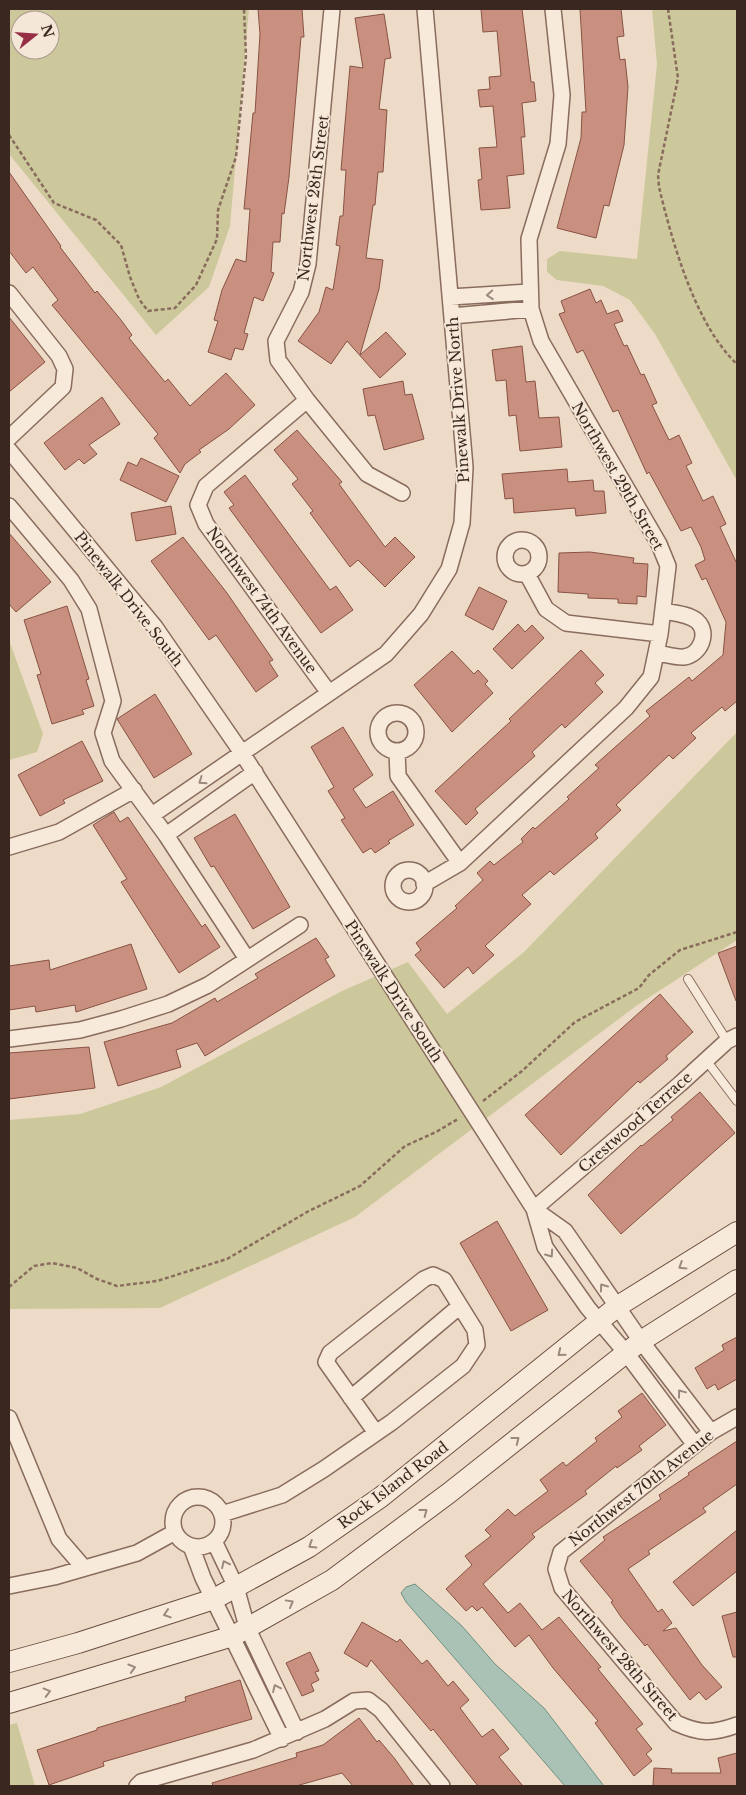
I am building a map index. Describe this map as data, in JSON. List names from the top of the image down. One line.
{"streets":{"main road":["Rock Island Road"],"street":["Northwest 28th Street","Pinewalk Drive North","Northwest 29th Street","Pinewalk Drive South","Northwest 74th Avenue","Crestwood Terrace","Northwest 70th Avenue"]},"crossings":[["Northwest 28th Street","Northwest 74th Avenue"],["Northwest 28th Street","Northwest 70th Avenue"],["Pinewalk Drive North","Pinewalk Drive South"],["Pinewalk Drive North","Northwest 74th Avenue"],["Pinewalk Drive South","Crestwood Terrace"],["Pinewalk Drive South","Rock Island Road"]],"north":"right"}
